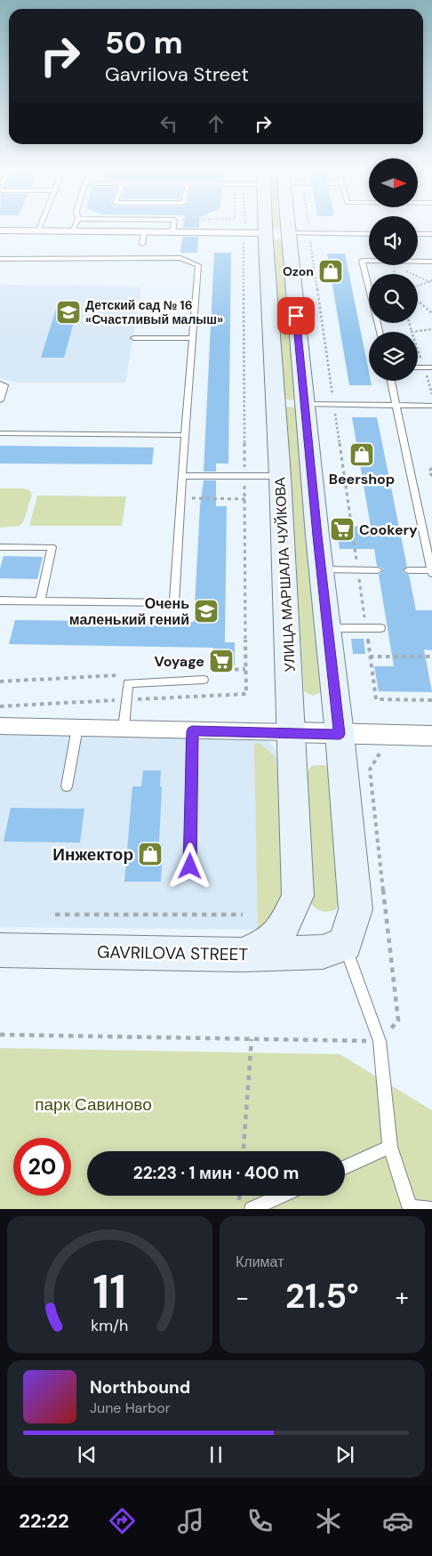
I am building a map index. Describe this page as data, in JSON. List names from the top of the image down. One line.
{"streets":{"main road":["УЛИЦА МАРШАЛА ЧУЙКОВА","GAVRILOVA STREET"]},"crossings":[["УЛИЦА МАРШАЛА ЧУЙКОВА","GAVRILOVA STREET"]],"parks":["парк Савиново"],"places":{"shop":["Ozon","Beershop","Инжектор"],"school or university":["Детский сад № 16 «Счастливый малыш»","Очень маленький гений"],"supermarket":["Cookery","Voyage"]},"north":"right","page":{"turn":["50 m","Gavrilova Street"],"limit":"20","trip":"22:23 · 1 мин · 400 m","tile":"Климат","heat":["−","21.5°","+"],"song":["Northbound","June Harbor"],"tabs":"22:22","gauge":["11","km/h"]}}
